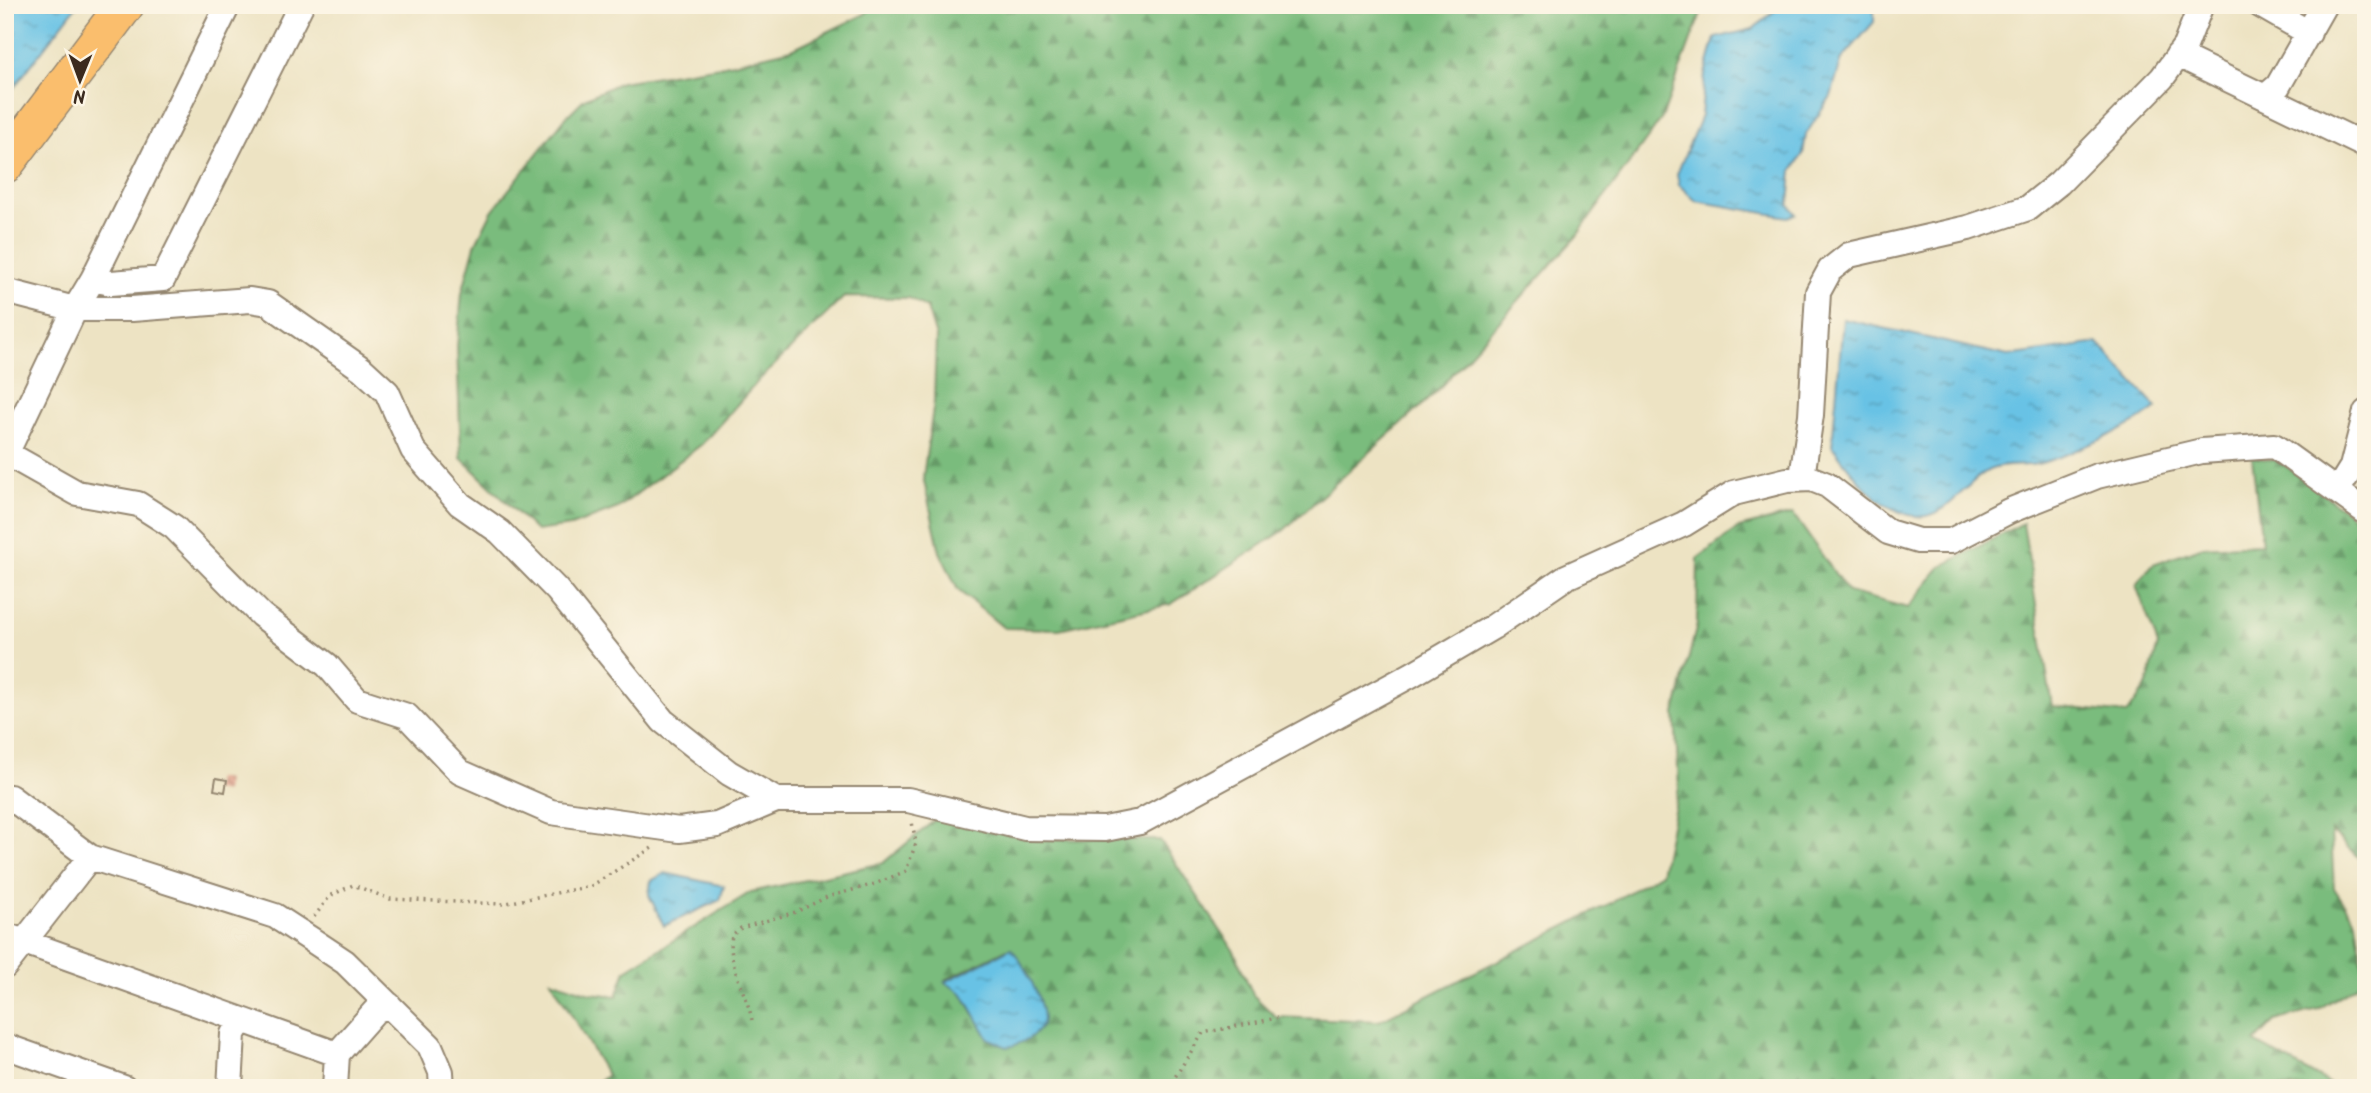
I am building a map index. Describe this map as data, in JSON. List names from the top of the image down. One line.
{"north":"bottom"}
